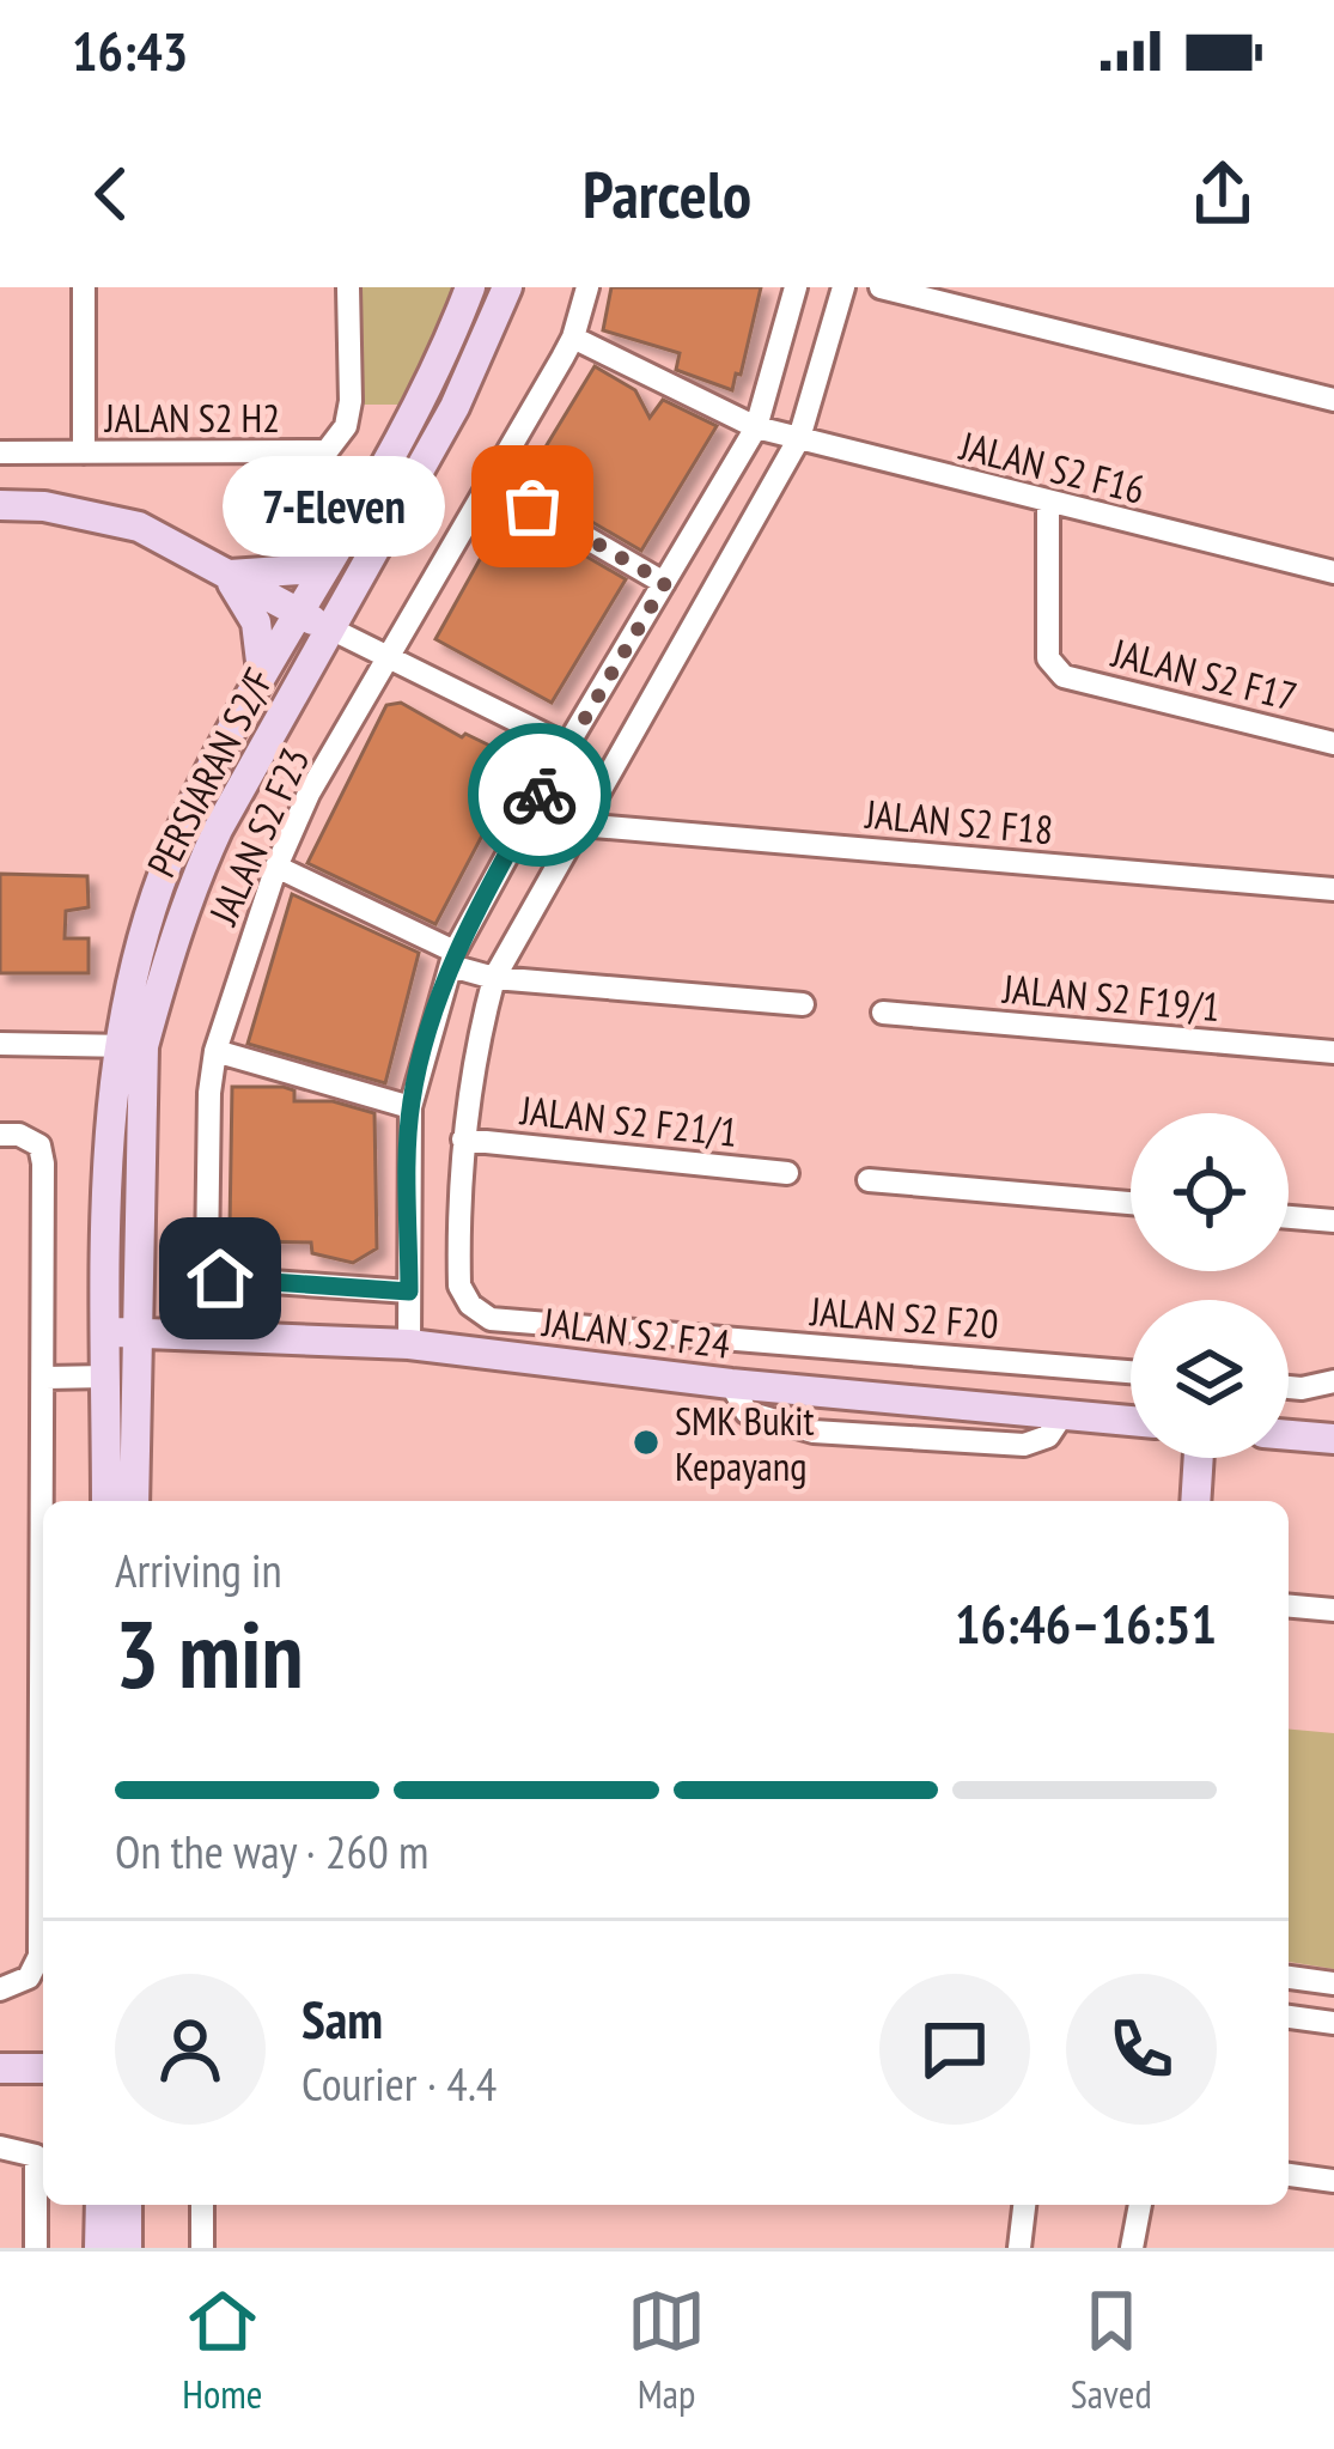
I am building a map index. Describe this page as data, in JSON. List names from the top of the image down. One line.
{"streets":{"main road":["PERSIARAN S2/F","JALAN S2 F24"],"street":["JALAN S2 H2","JALAN S2 F16","JALAN S2 F17","JALAN S2 F18","JALAN S2 F23","JALAN S2 F19/1","JALAN S2 F21/1","JALAN S2 F20"]},"crossings":[["JALAN S2 F16","JALAN S2 F17"],["JALAN S2 F16","JALAN S2 F23"],["JALAN S2 F16","JALAN S2 F20"],["PERSIARAN S2/F","JALAN S2 F24"],["JALAN S2 F18","JALAN S2 F20"],["JALAN S2 F21/1","JALAN S2 F20"]],"places":["7-Eleven","SMK Bukit Kepayang"],"page":{"status":"16:43","header":"Parcelo","bubble":"7-Eleven","heading":["3 min","Arriving in","16:46–16:51"],"panel":["Sam","Courier · 4.4"],"bar":"On the way · 260 m","tabs":["Home","Map","Saved"]}}
